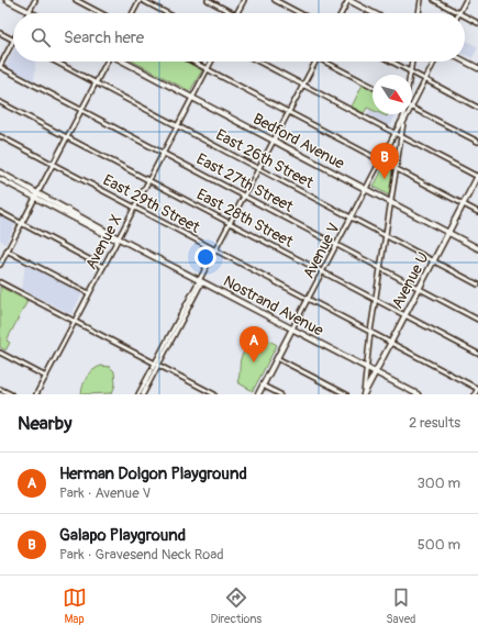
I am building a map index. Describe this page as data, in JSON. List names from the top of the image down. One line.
{"streets":{"main road":["Bedford Avenue","Avenue V","Avenue U","Nostrand Avenue"],"street":["East 26th Street","East 27th Street","East 29th Street","East 28th Street","Avenue X"]},"crossings":[["Bedford Avenue","Avenue X"],["Bedford Avenue","Avenue V"],["Bedford Avenue","Avenue U"],["East 26th Street","Avenue X"],["East 26th Street","Avenue V"],["East 26th Street","Avenue U"],["East 27th Street","Avenue X"],["East 27th Street","Avenue V"],["East 27th Street","Avenue U"],["East 29th Street","Avenue X"],["East 29th Street","Avenue V"],["East 29th Street","Avenue U"],["East 28th Street","Avenue X"],["East 28th Street","Avenue V"],["East 28th Street","Avenue U"],["Avenue X","Nostrand Avenue"],["Avenue V","Nostrand Avenue"],["Avenue U","Nostrand Avenue"]],"north":"bottom right","page":{"search":"Search here","pins":["B","A"],"heading":["Nearby","2 results"],"list":[{"mark":"A","name":"Herman Dolgon Playground","note":"Park · Avenue V","value":"300 m"},{"mark":"B","name":"Galapo Playground","note":"Park · Gravesend Neck Road","value":"500 m"}],"nav":["Map","Directions","Saved"]}}
